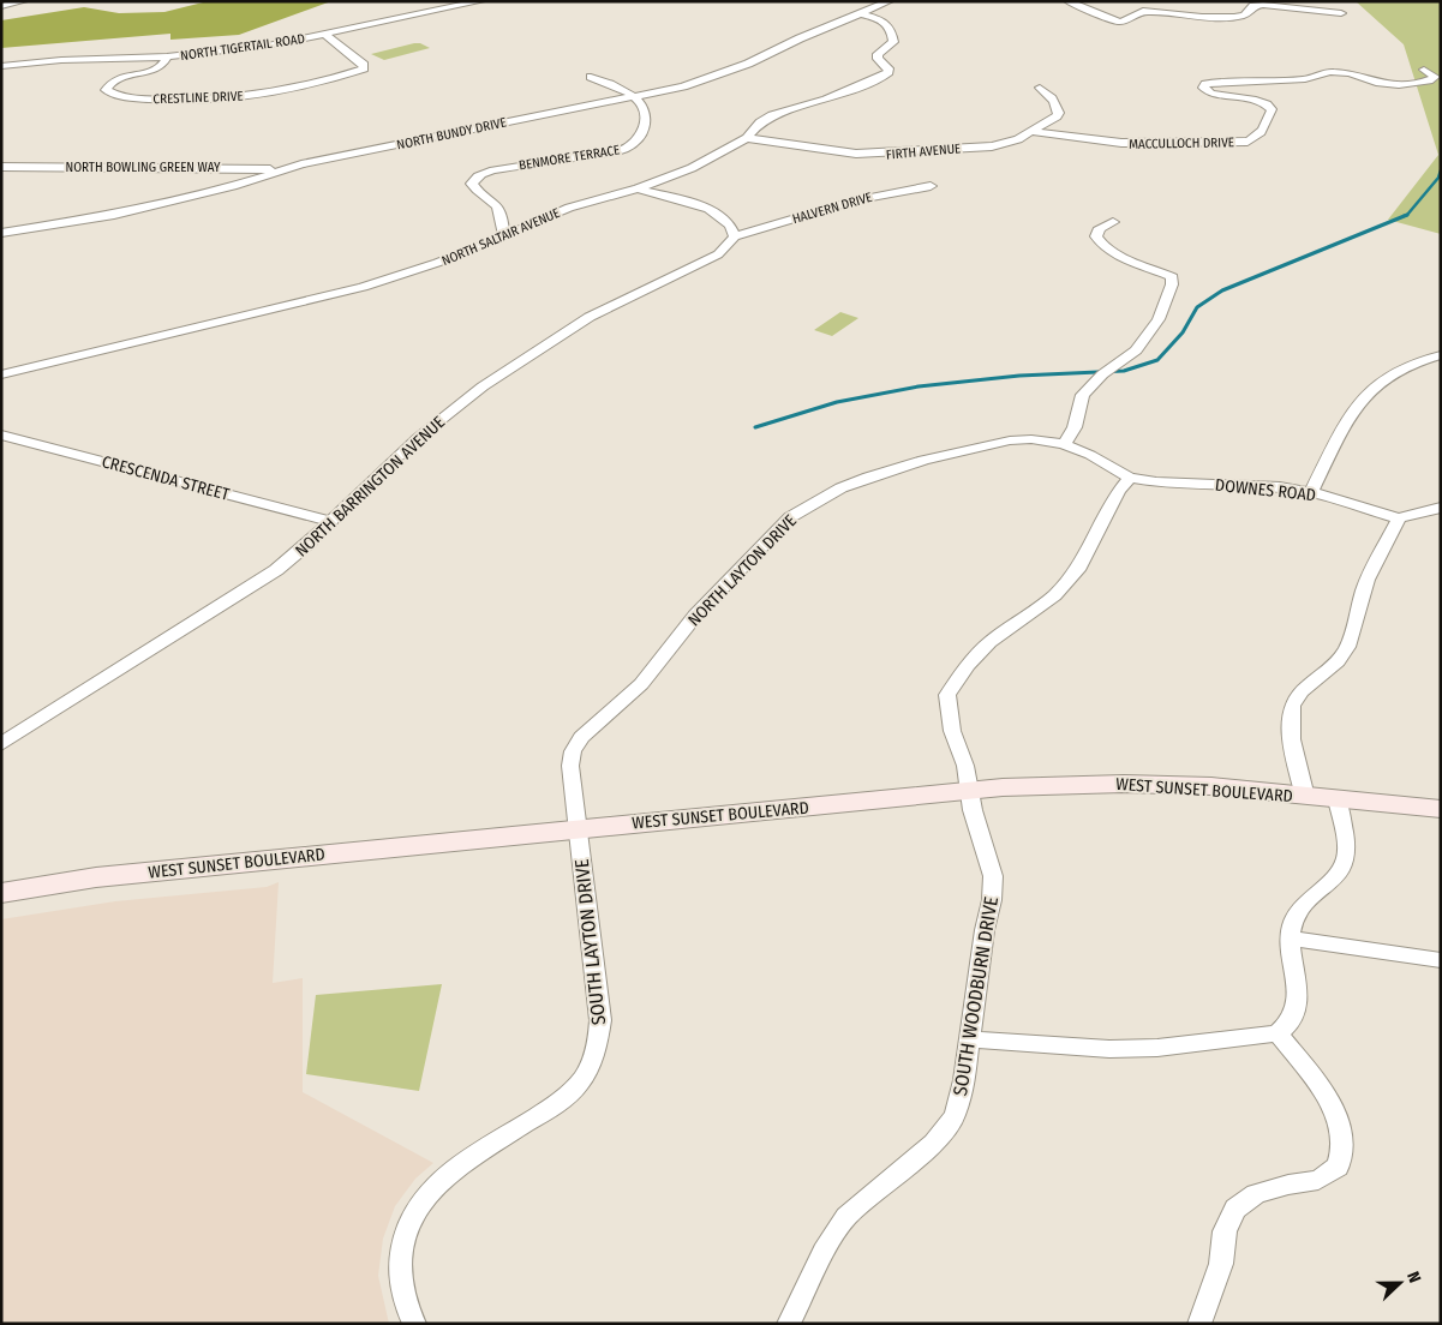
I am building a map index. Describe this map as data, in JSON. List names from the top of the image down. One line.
{"streets":{"main road":["WEST SUNSET BOULEVARD"],"street":["NORTH TIGERTAIL ROAD","CRESTLINE DRIVE","NORTH BUNDY DRIVE","MACCULLOCH DRIVE","FIRTH AVENUE","BENMORE TERRACE","NORTH BOWLING GREEN WAY","HALVERN DRIVE","NORTH SALTAIR AVENUE","CRESCENDA STREET","NORTH BARRINGTON AVENUE","DOWNES ROAD","NORTH LAYTON DRIVE","SOUTH LAYTON DRIVE","SOUTH WOODBURN DRIVE"]},"crossings":[["NORTH TIGERTAIL ROAD","CRESTLINE DRIVE"],["NORTH BUNDY DRIVE","BENMORE TERRACE"],["NORTH BUNDY DRIVE","NORTH BOWLING GREEN WAY"],["NORTH BUNDY DRIVE","NORTH SALTAIR AVENUE"],["MACCULLOCH DRIVE","FIRTH AVENUE"],["FIRTH AVENUE","NORTH SALTAIR AVENUE"],["BENMORE TERRACE","NORTH SALTAIR AVENUE"],["HALVERN DRIVE","NORTH BARRINGTON AVENUE"],["CRESCENDA STREET","NORTH BARRINGTON AVENUE"],["DOWNES ROAD","NORTH LAYTON DRIVE"],["DOWNES ROAD","SOUTH WOODBURN DRIVE"],["NORTH LAYTON DRIVE","WEST SUNSET BOULEVARD"],["NORTH LAYTON DRIVE","SOUTH LAYTON DRIVE"],["NORTH LAYTON DRIVE","SOUTH WOODBURN DRIVE"],["WEST SUNSET BOULEVARD","SOUTH LAYTON DRIVE"],["WEST SUNSET BOULEVARD","SOUTH WOODBURN DRIVE"]],"north":"right"}
